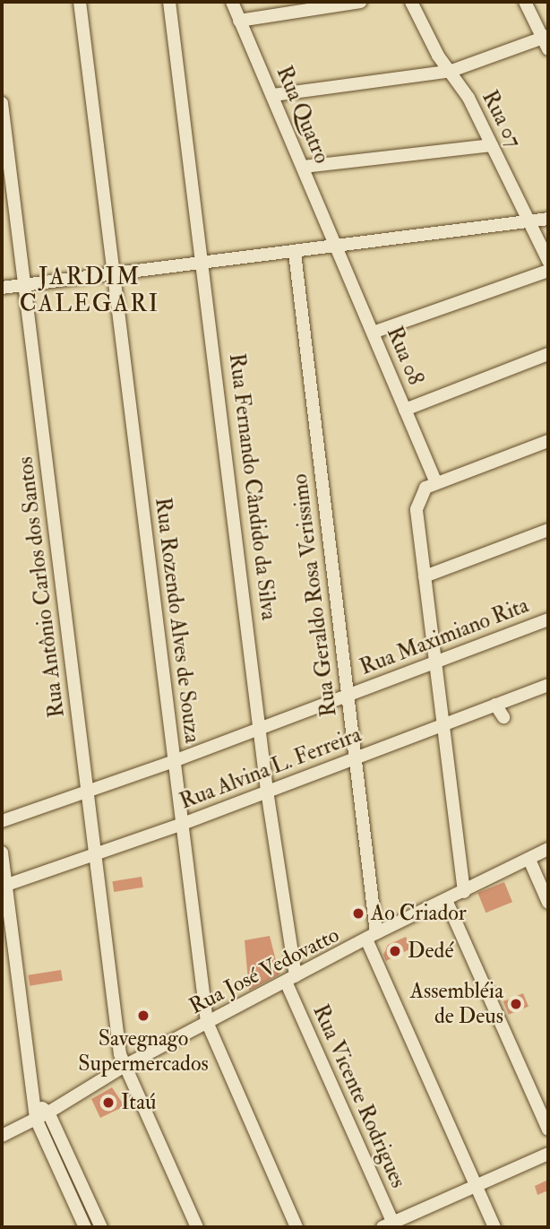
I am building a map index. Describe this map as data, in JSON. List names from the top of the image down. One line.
{"streets":{"street":["Rua Quatro","Rua 07","Rua 08","Rua Fernando Cândido da Silva","Rua Antônio Carlos dos Santos","Rua Geraldo Rosa Verissimo","Rua Rozendo Alves de Souza","Rua Maximiano Rita","Rua Alvina L. Ferreira","Rua José Vedovatto","Rua Vicente Rodrigues"]},"crossings":[["Rua Quatro","Rua 08"],["Rua Fernando Cândido da Silva","Rua Maximiano Rita"],["Rua Fernando Cândido da Silva","Rua Alvina L. Ferreira"],["Rua Fernando Cândido da Silva","Rua José Vedovatto"],["Rua Fernando Cândido da Silva","Rua Vicente Rodrigues"],["Rua Antônio Carlos dos Santos","Rua Maximiano Rita"],["Rua Antônio Carlos dos Santos","Rua Alvina L. Ferreira"],["Rua Antônio Carlos dos Santos","Rua José Vedovatto"],["Rua Geraldo Rosa Verissimo","Rua Maximiano Rita"],["Rua Geraldo Rosa Verissimo","Rua Alvina L. Ferreira"],["Rua Geraldo Rosa Verissimo","Rua José Vedovatto"],["Rua Rozendo Alves de Souza","Rua Maximiano Rita"],["Rua Rozendo Alves de Souza","Rua Alvina L. Ferreira"],["Rua Rozendo Alves de Souza","Rua José Vedovatto"],["Rua José Vedovatto","Rua Vicente Rodrigues"]],"districts":["JARDIM CALEGARI"],"places":["Ao Criador","Dedé","Assembléia de Deus","Savegnago Supermercados","Itaú"]}
